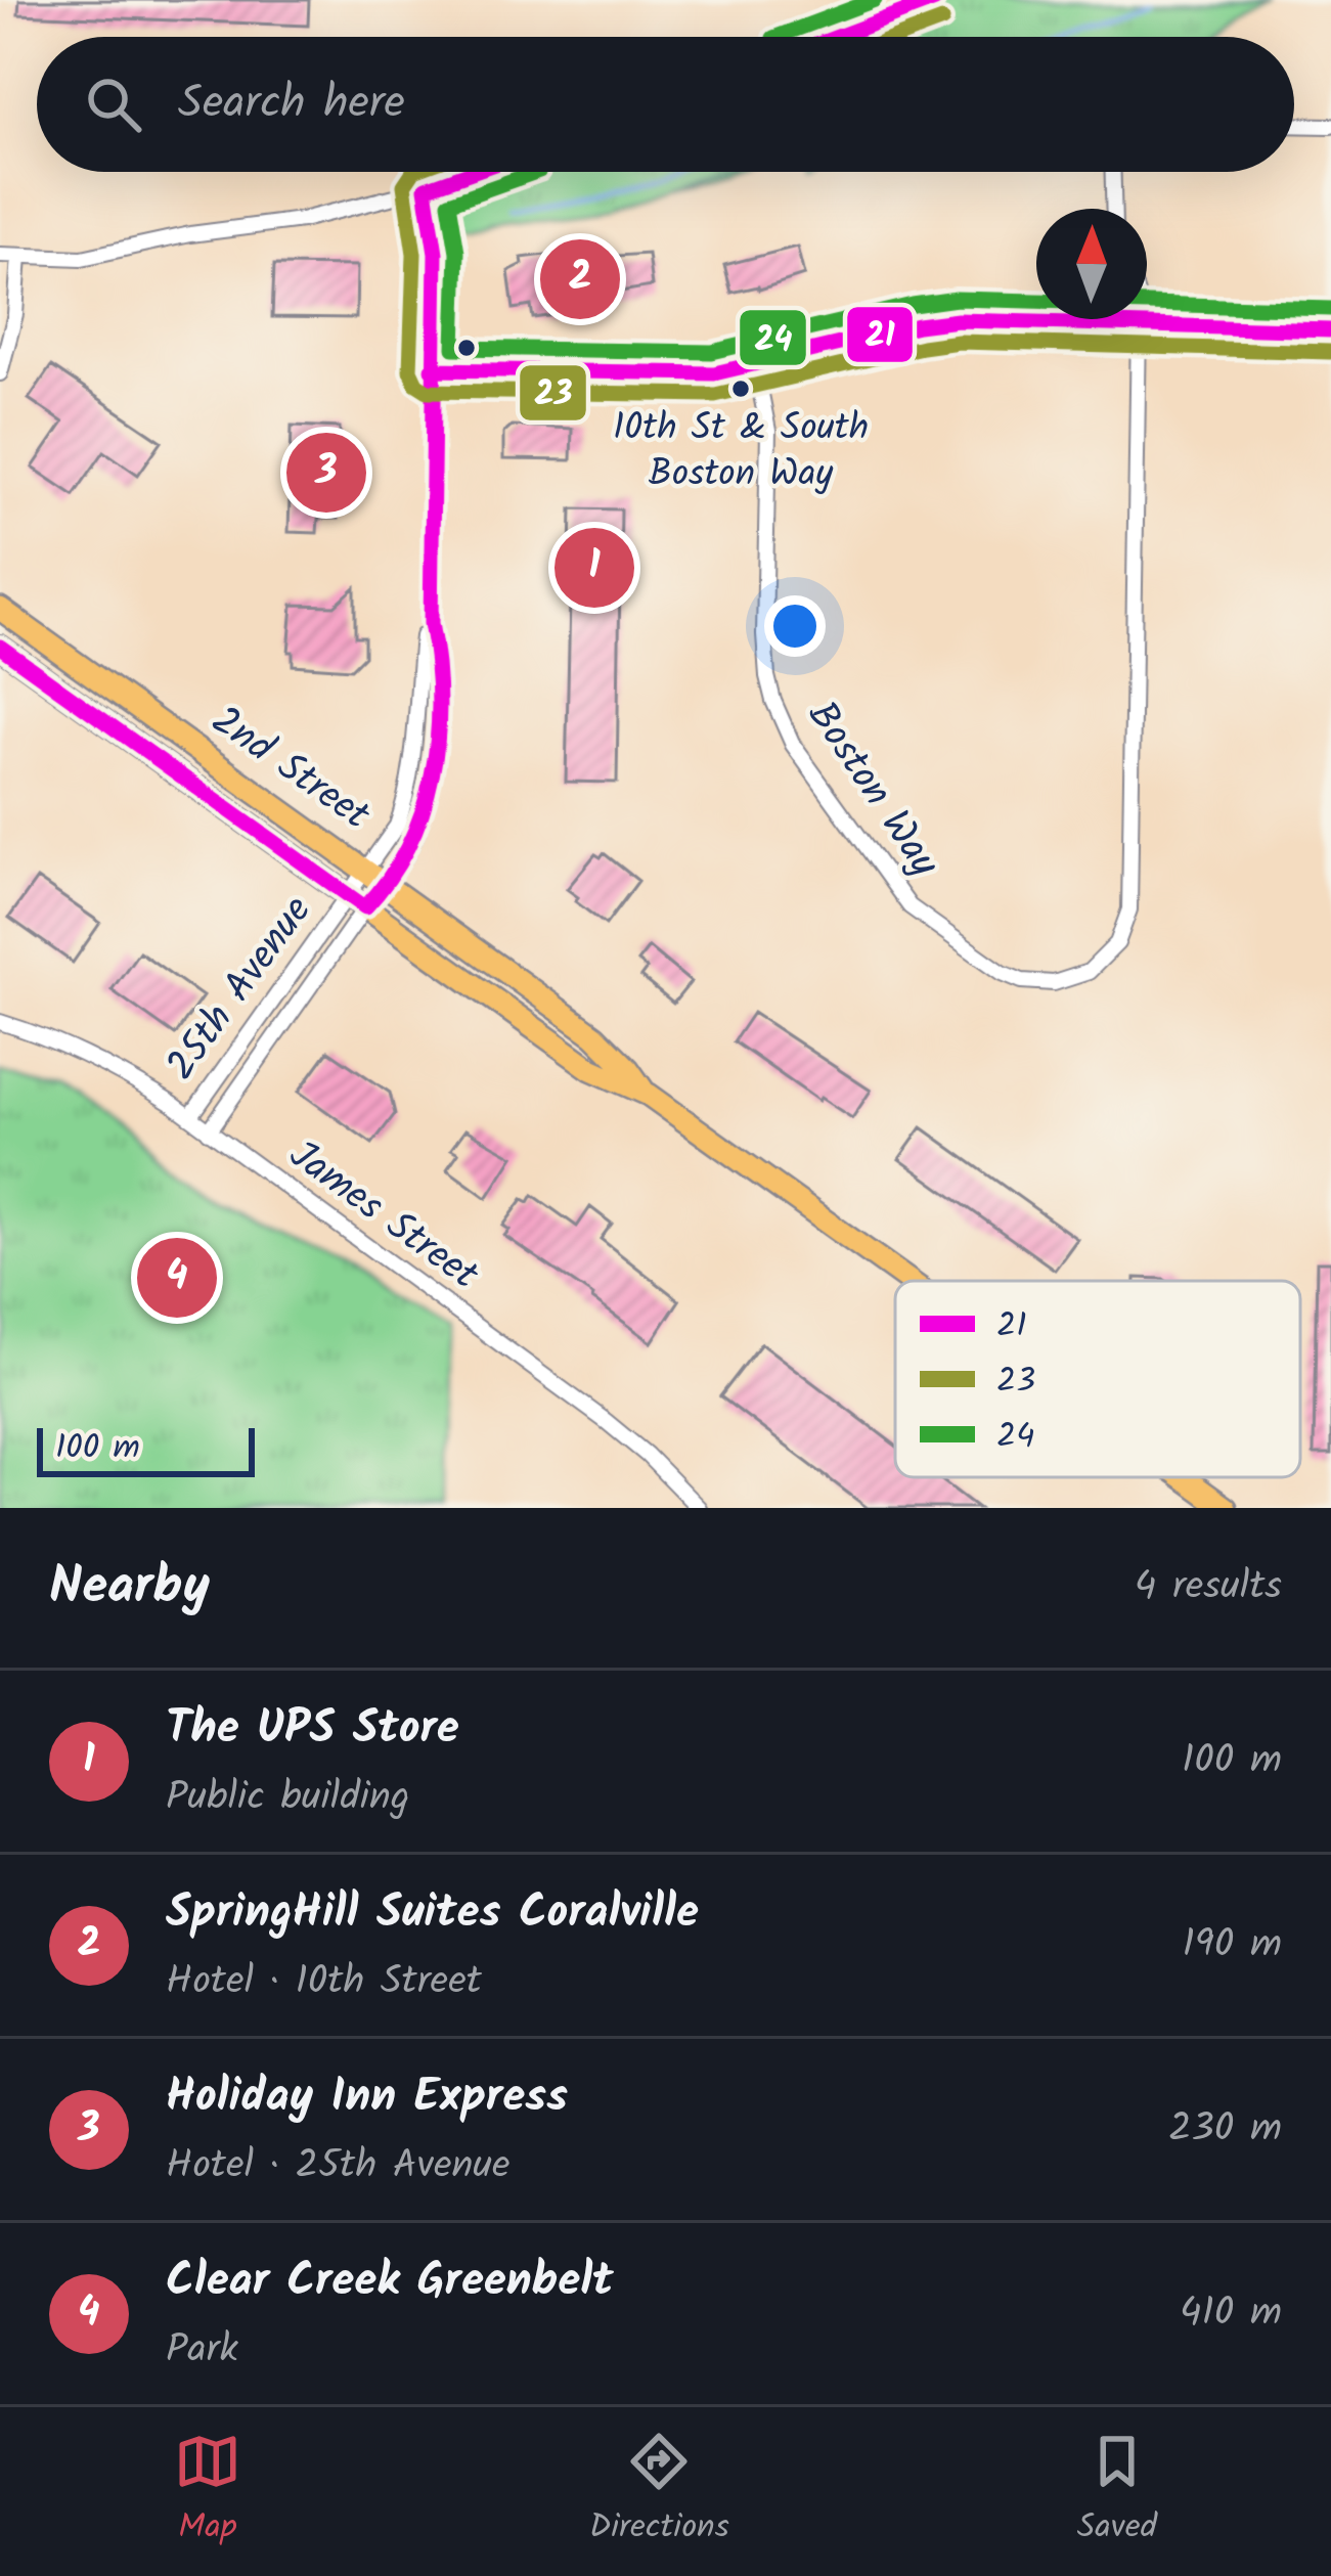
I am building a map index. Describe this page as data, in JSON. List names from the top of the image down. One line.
{"streets":{"main road":["2nd Street"],"street":["Boston Way","25th Avenue","James Street"]},"crossings":[["2nd Street","25th Avenue"],["25th Avenue","James Street"]],"places":["10th St & South Boston Way"],"lines":["transit line 21","transit line 24","transit line 23"],"legend":["21","23","24"],"scale_bar":"100 m","north":"top","page":{"search":"Search here","pins":["2","3","1","4"],"scale":"100 m","heading":["Nearby","4 results"],"list":[{"mark":"1","name":"The UPS Store","note":"Public building","value":"100 m"},{"mark":"2","name":"SpringHill Suites Coralville","note":"Hotel · 10th Street","value":"190 m"},{"mark":"3","name":"Holiday Inn Express","note":"Hotel · 25th Avenue","value":"230 m"},{"mark":"4","name":"Clear Creek Greenbelt","note":"Park","value":"410 m"}],"nav":["Map","Directions","Saved"]}}
